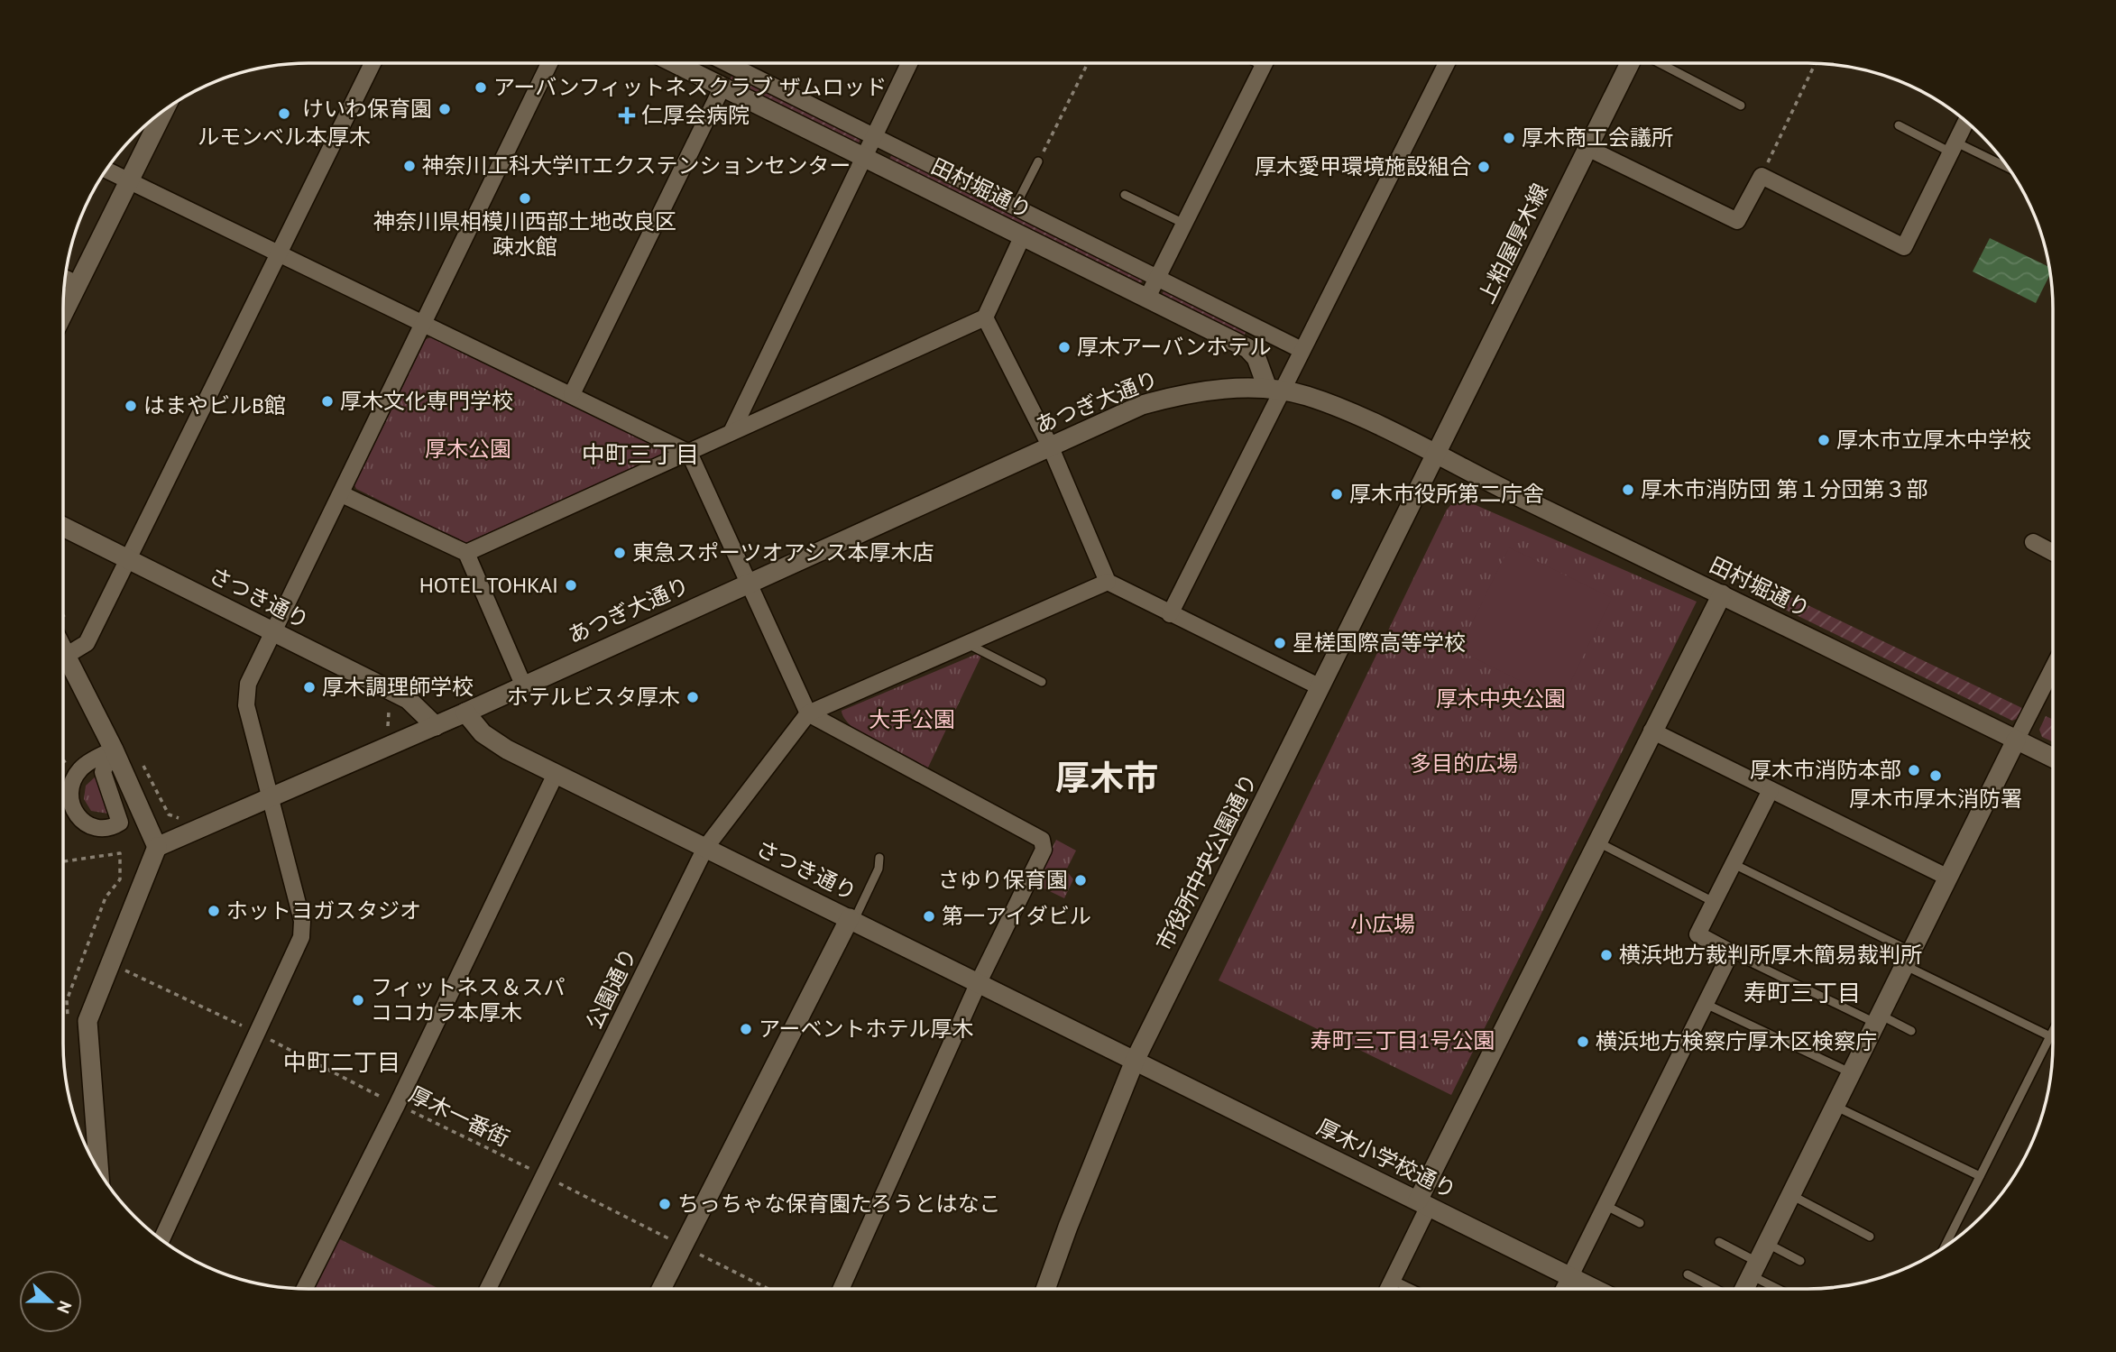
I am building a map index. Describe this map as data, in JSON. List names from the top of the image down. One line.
{"streets":{"street":["田村堀通り","上粕屋厚木線","あつぎ大通り","さつき通り","市役所中央公園通り","公園通り","厚木小学校通り"],"path":["厚木一番街"]},"crossings":[["田村堀通り","上粕屋厚木線"],["田村堀通り","あつぎ大通り"],["田村堀通り","市役所中央公園通り"],["上粕屋厚木線","市役所中央公園通り"],["あつぎ大通り","さつき通り"],["さつき通り","市役所中央公園通り"],["さつき通り","公園通り"],["さつき通り","厚木小学校通り"],["市役所中央公園通り","厚木小学校通り"],["公園通り","厚木一番街"]],"districts":["中町三丁目","厚木市","寿町三丁目","中町二丁目"],"parks":["厚木公園","厚木中央公園","大手公園","多目的広場","小広場","寿町三丁目1号公園"],"places":{"other":["アーバンフィットネスクラブ ザムロッド","けいわ保育園","ルモンベル本厚木","厚木商工会議所","神奈川工科大学ITエクステンションセンター","厚木愛甲環境施設組合","神奈川県相模川西部土地改良区 疎水館","厚木アーバンホテル","厚木文化専門学校","はまやビルB館","厚木市立厚木中学校","厚木市消防団 第１分団第３部","厚木市役所第二庁舎","東急スポーツオアシス本厚木店","HOTEL TOHKAI","星槎国際高等学校","厚木調理師学校","ホテルビスタ厚木","厚木市消防本部","厚木市厚木消防署","さゆり保育園","ホットヨガスタジオ","第一アイダビル","横浜地方裁判所厚木簡易裁判所","フィットネス＆スパ ココカラ本厚木","アーベントホテル厚木","横浜地方検察庁厚木区検察庁","ちっちゃな保育園たろうとはなこ"],"health":["仁厚会病院"]},"north":"right"}
